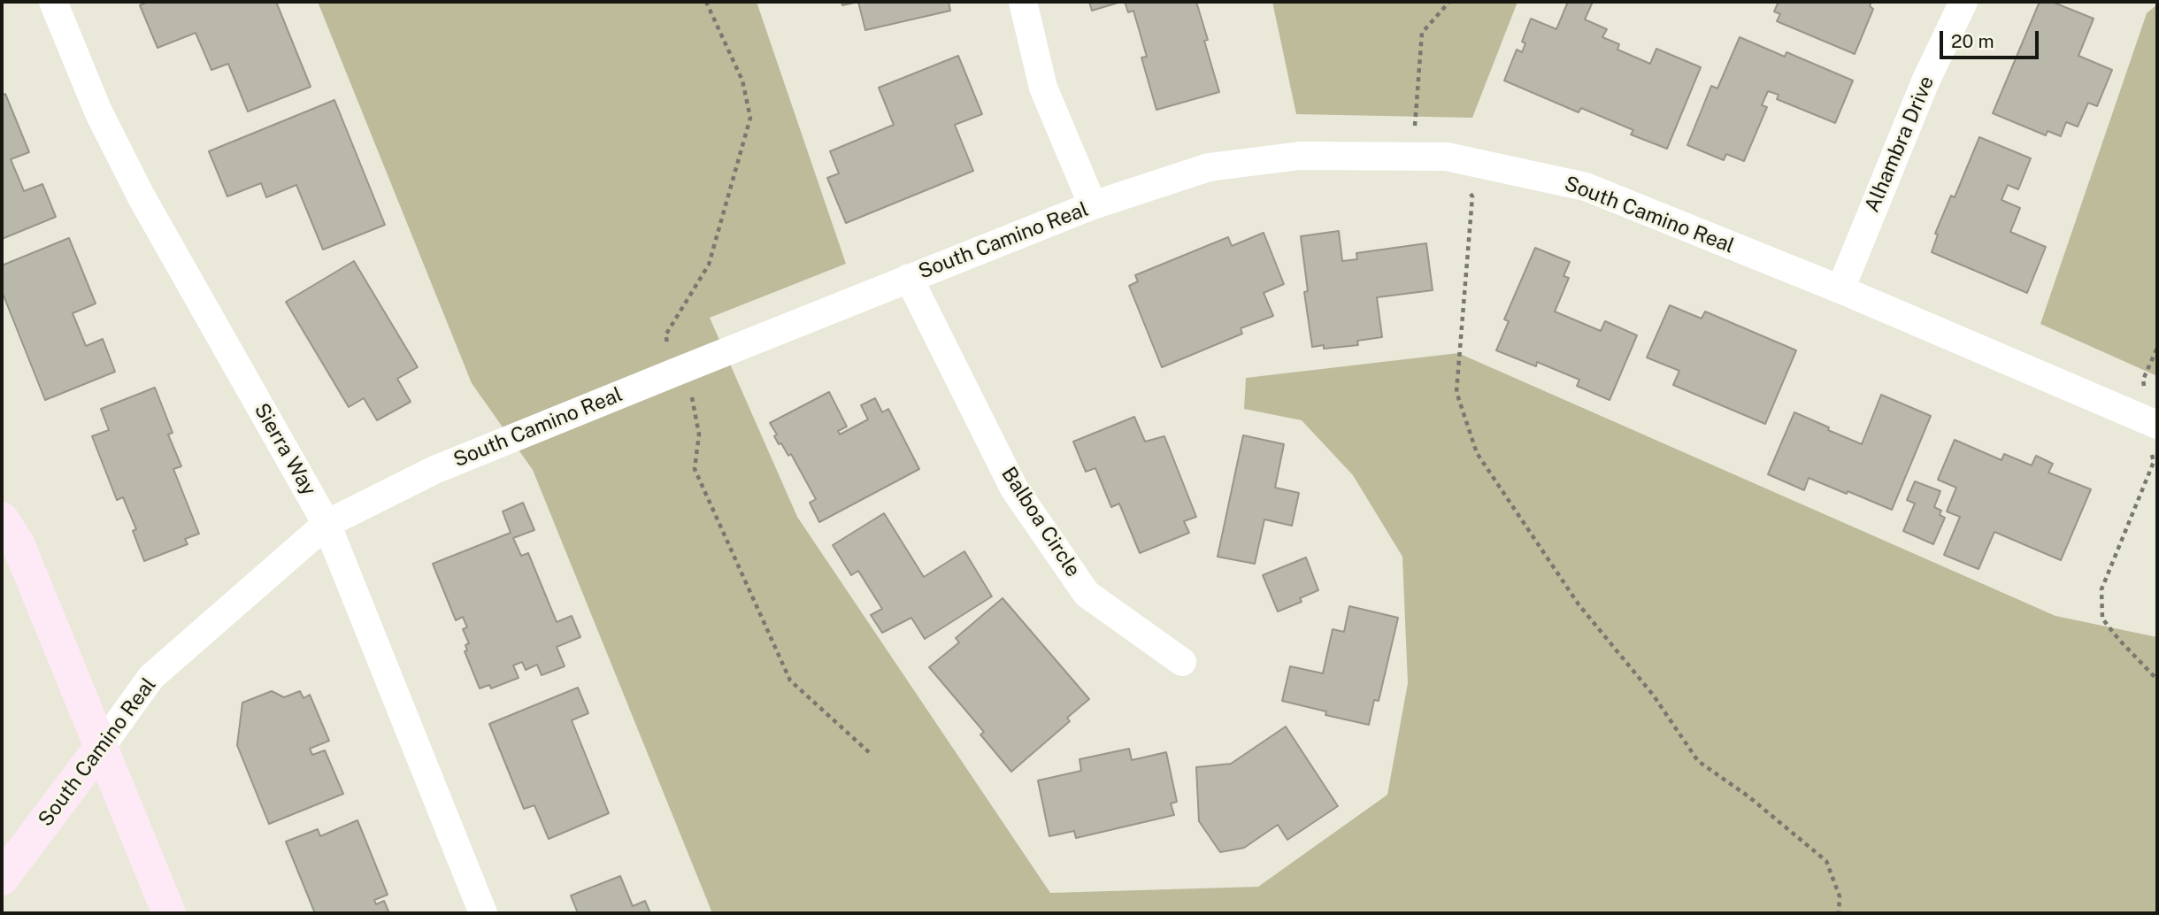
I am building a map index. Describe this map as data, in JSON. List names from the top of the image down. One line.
{"streets":{"street":["Alhambra Drive","South Camino Real","Sierra Way","Balboa Circle"]},"crossings":[["Alhambra Drive","South Camino Real"],["South Camino Real","Sierra Way"],["South Camino Real","Balboa Circle"]],"scale_bar":"20 m"}
